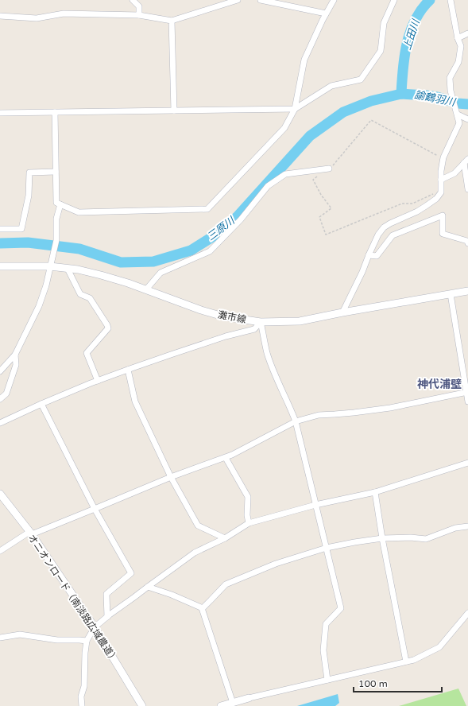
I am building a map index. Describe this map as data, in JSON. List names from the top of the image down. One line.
{"streets":{"main road":["灘市線","オニオンロード（南淡路広域農道）"]},"districts":["神代浦壁"],"water":["上田川","諭鶴羽川","三原川"],"scale_bar":"100 m"}
